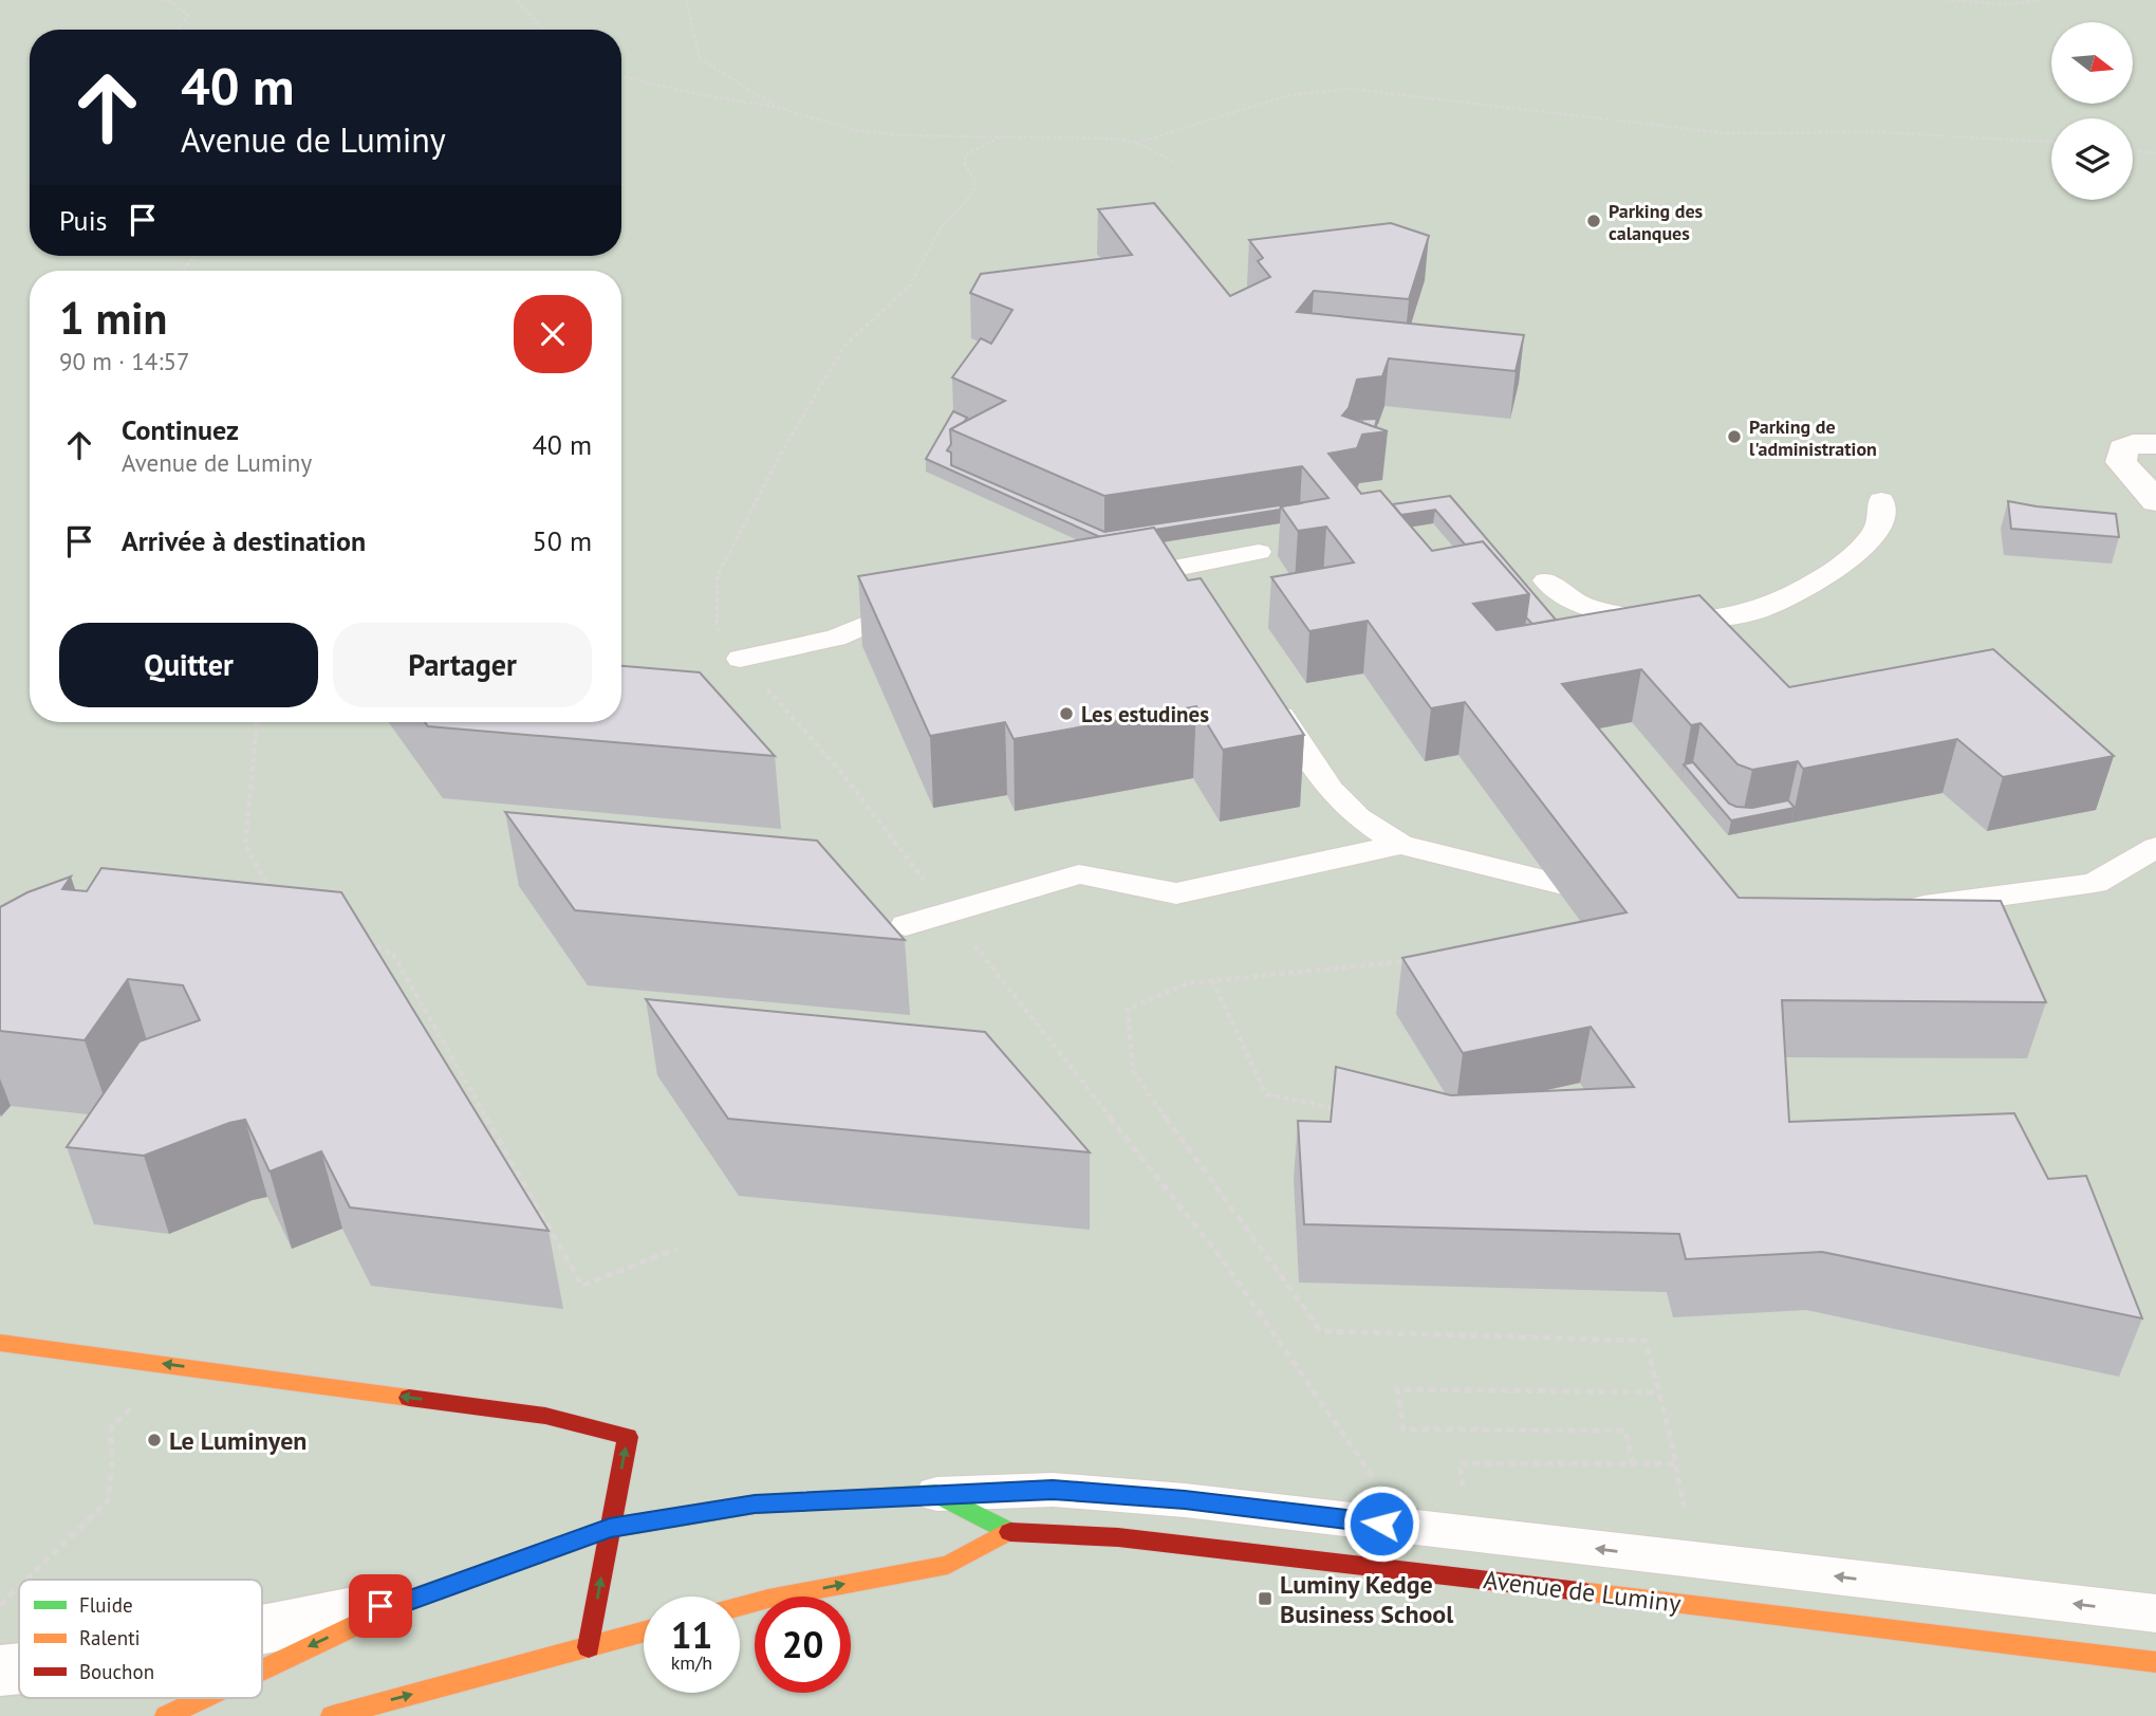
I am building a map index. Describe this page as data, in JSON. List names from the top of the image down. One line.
{"streets":{"street":["Avenue de Luminy"]},"places":{"other":["Parking des calanques","Parking de l'administration","Les estudines","Le Luminyen"],"transit":["Luminy Kedge Business School"]},"legend":["Fluide","Ralenti","Bouchon"],"north":"right","page":{"turn":["40 m","Avenue de Luminy"],"then":"Puis","heading":["1 min","90 m · 14:57"],"list":[{"name":"Continuez","note":"Avenue de Luminy","value":"40 m"},{"name":"Arrivée à destination","value":"50 m"}],"buttons":["Quitter","Partager"],"speed":"11 km/h","limit":"20"}}
